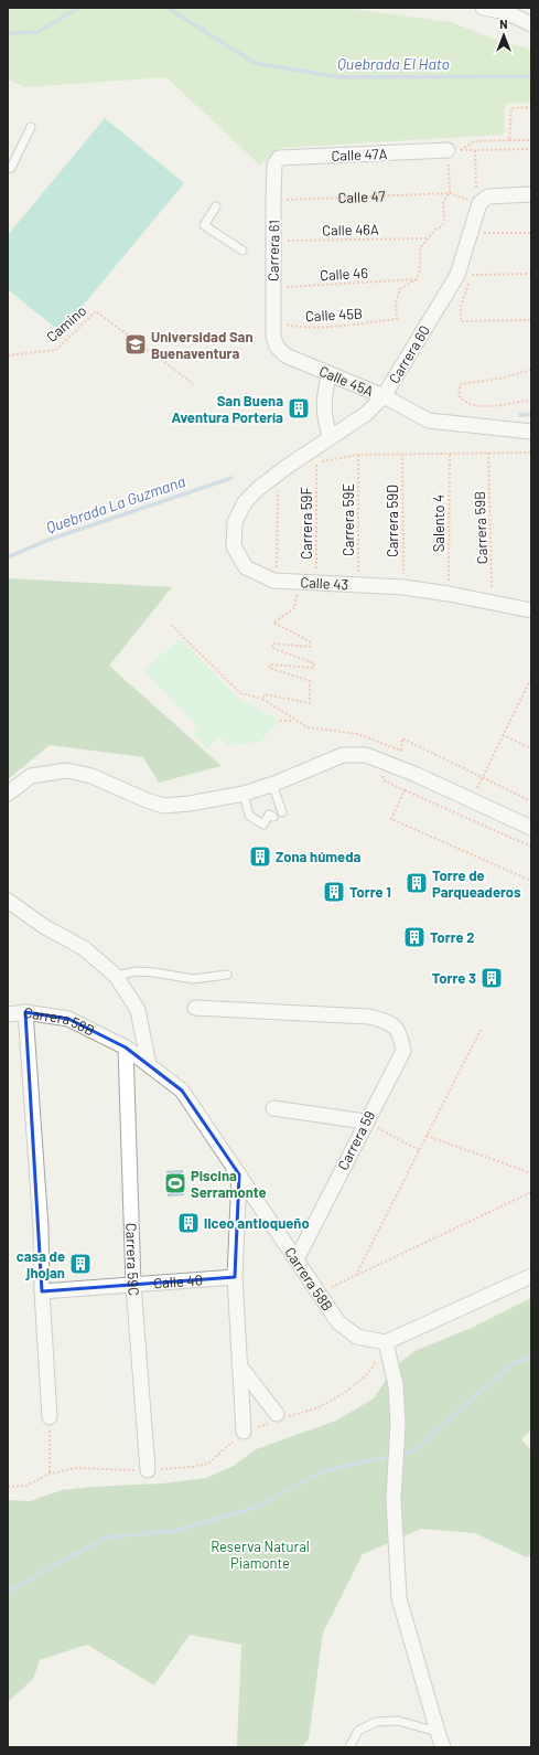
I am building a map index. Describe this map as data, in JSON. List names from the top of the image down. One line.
{"streets":{"street":["Calle 47A","Carrera 61","Carrera 60","Calle 45A","Calle 43","Carrera 58B","Carrera 59","Carrera 59C","Calle 40"],"path":["Calle 47","Calle 46A","Calle 46","Calle 45B","Camino","Carrera 59E","Carrera 59D","Carrera 59F","Salento 4","Carrera 59B"]},"crossings":[["Calle 47A","Carrera 61"],["Calle 47","Carrera 61"],["Calle 46A","Carrera 61"],["Carrera 61","Calle 46"],["Carrera 61","Calle 45B"],["Carrera 61","Calle 45A"],["Calle 46","Calle 45B"],["Carrera 60","Calle 45A"],["Carrera 60","Calle 43"],["Carrera 59E","Calle 43"],["Carrera 59D","Calle 43"],["Carrera 59F","Calle 43"],["Salento 4","Calle 43"],["Carrera 59B","Calle 43"],["Carrera 58B","Carrera 59"],["Carrera 58B","Carrera 59C"],["Carrera 59C","Calle 40"]],"water":["Quebrada El Hato","Quebrada La Guzmana"],"parks":["Reserva Natural Piamonte"],"places":{"school or university":["Universidad San Buenaventura"],"building":["San Buena Aventura Portería","Zona húmeda","Torre de Parqueaderos","Torre 1","Torre 2","Torre 3","liceo antioqueño","casa de jhojan"],"sports":["Piscina Serramonte"]},"north":"top"}
